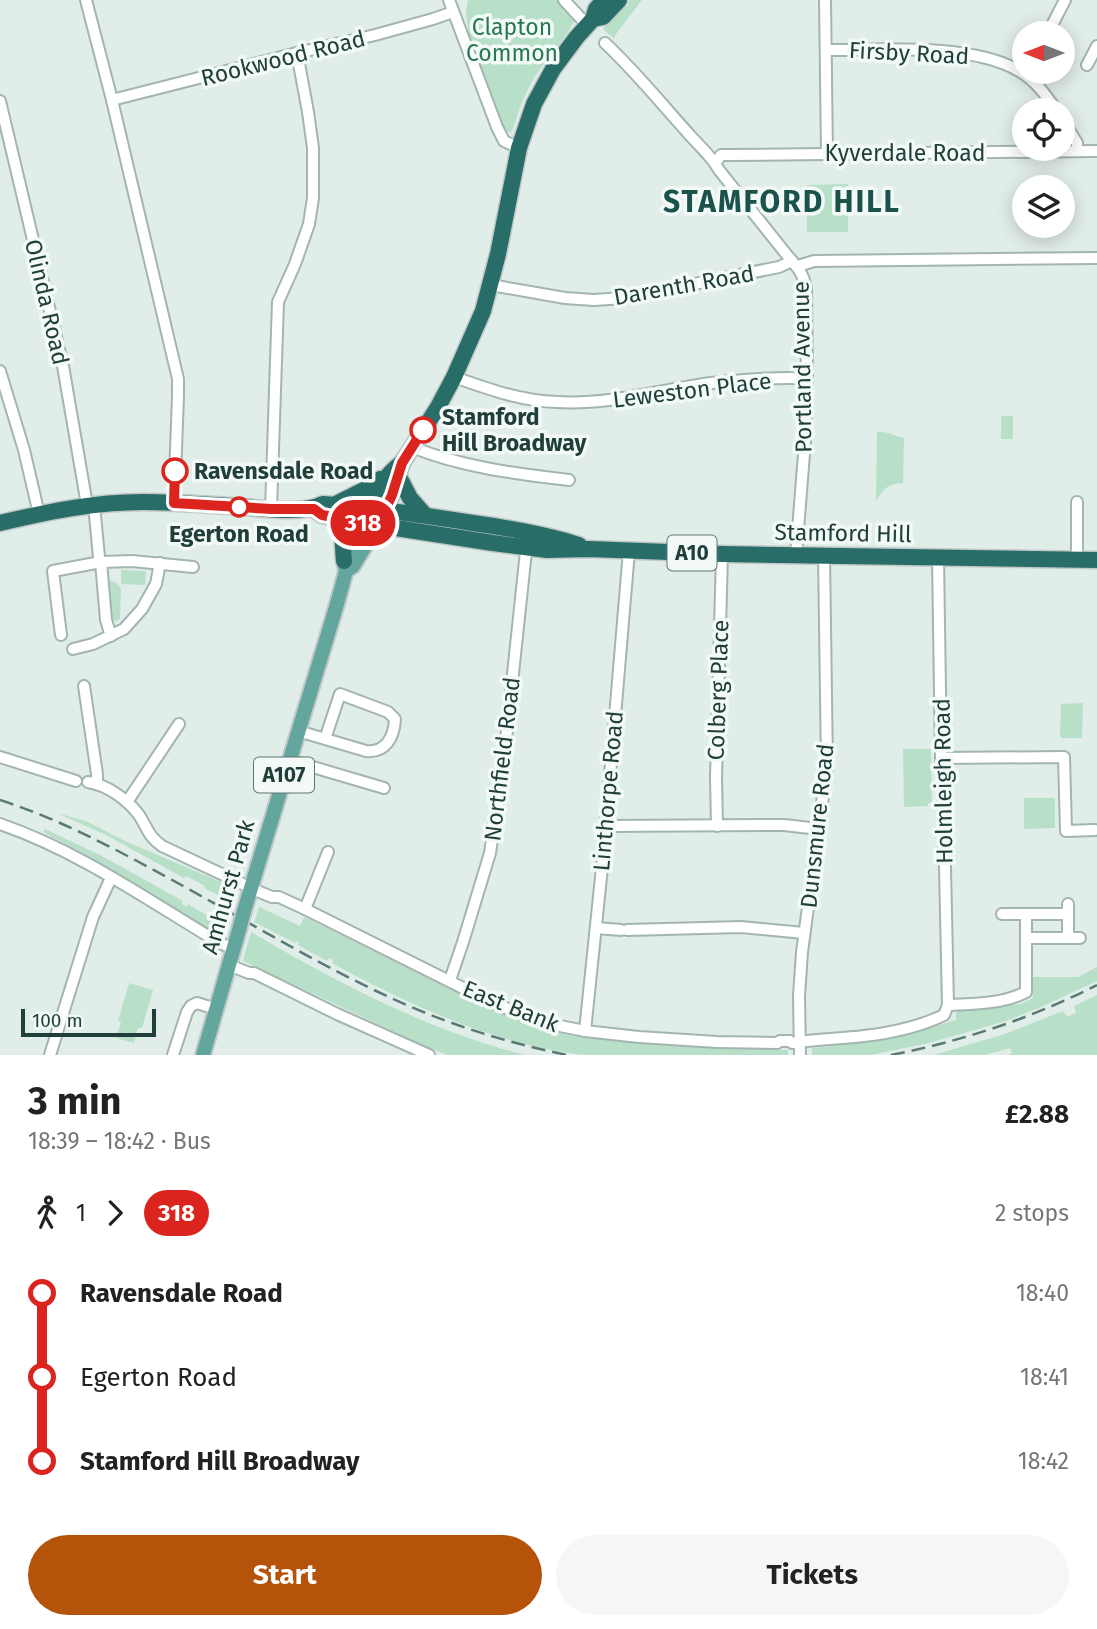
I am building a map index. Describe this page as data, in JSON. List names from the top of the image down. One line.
{"streets":{"highway":["Stamford Hill","A10","A107"],"main road":["Amhurst Park"],"street":["Firsby Road","Rookwood Road","Kyverdale Road","Darenth Road","Olinda Road","Portland Avenue","Leweston Place","Colberg Place","Northfield Road","Holmleigh Road","Linthorpe Road","Dunsmure Road","East Bank"]},"crossings":[["Kyverdale Road","Portland Avenue"],["Darenth Road","Portland Avenue"],["Darenth Road","A107"],["Olinda Road","Stamford Hill"],["Portland Avenue","Leweston Place"],["Portland Avenue","Stamford Hill"],["Leweston Place","A107"],["Stamford Hill","A10"],["Stamford Hill","Colberg Place"],["Stamford Hill","Northfield Road"],["Stamford Hill","A107"],["Stamford Hill","Holmleigh Road"],["Stamford Hill","Linthorpe Road"],["Stamford Hill","Dunsmure Road"],["Stamford Hill","Amhurst Park"],["Northfield Road","East Bank"],["A107","Amhurst Park"],["Holmleigh Road","East Bank"],["Linthorpe Road","East Bank"],["Dunsmure Road","East Bank"],["Amhurst Park","East Bank"]],"districts":["STAMFORD HILL"],"parks":["Clapton Common"],"places":["Stamford Hill Broadway","Ravensdale Road","Egerton Road"],"lines":["bus line 318"],"scale_bar":"100 m","north":"left","page":{"on_map":"318","scale":"100 m","heading":["3 min","18:39 – 18:42 · Bus","£2.88"],"legs":["1","318","2 stops"],"list":[{"name":"Ravensdale Road","value":"18:40"},{"name":"Egerton Road","value":"18:41"},{"name":"Stamford Hill Broadway","value":"18:42"}],"buttons":["Start","Tickets"]}}
